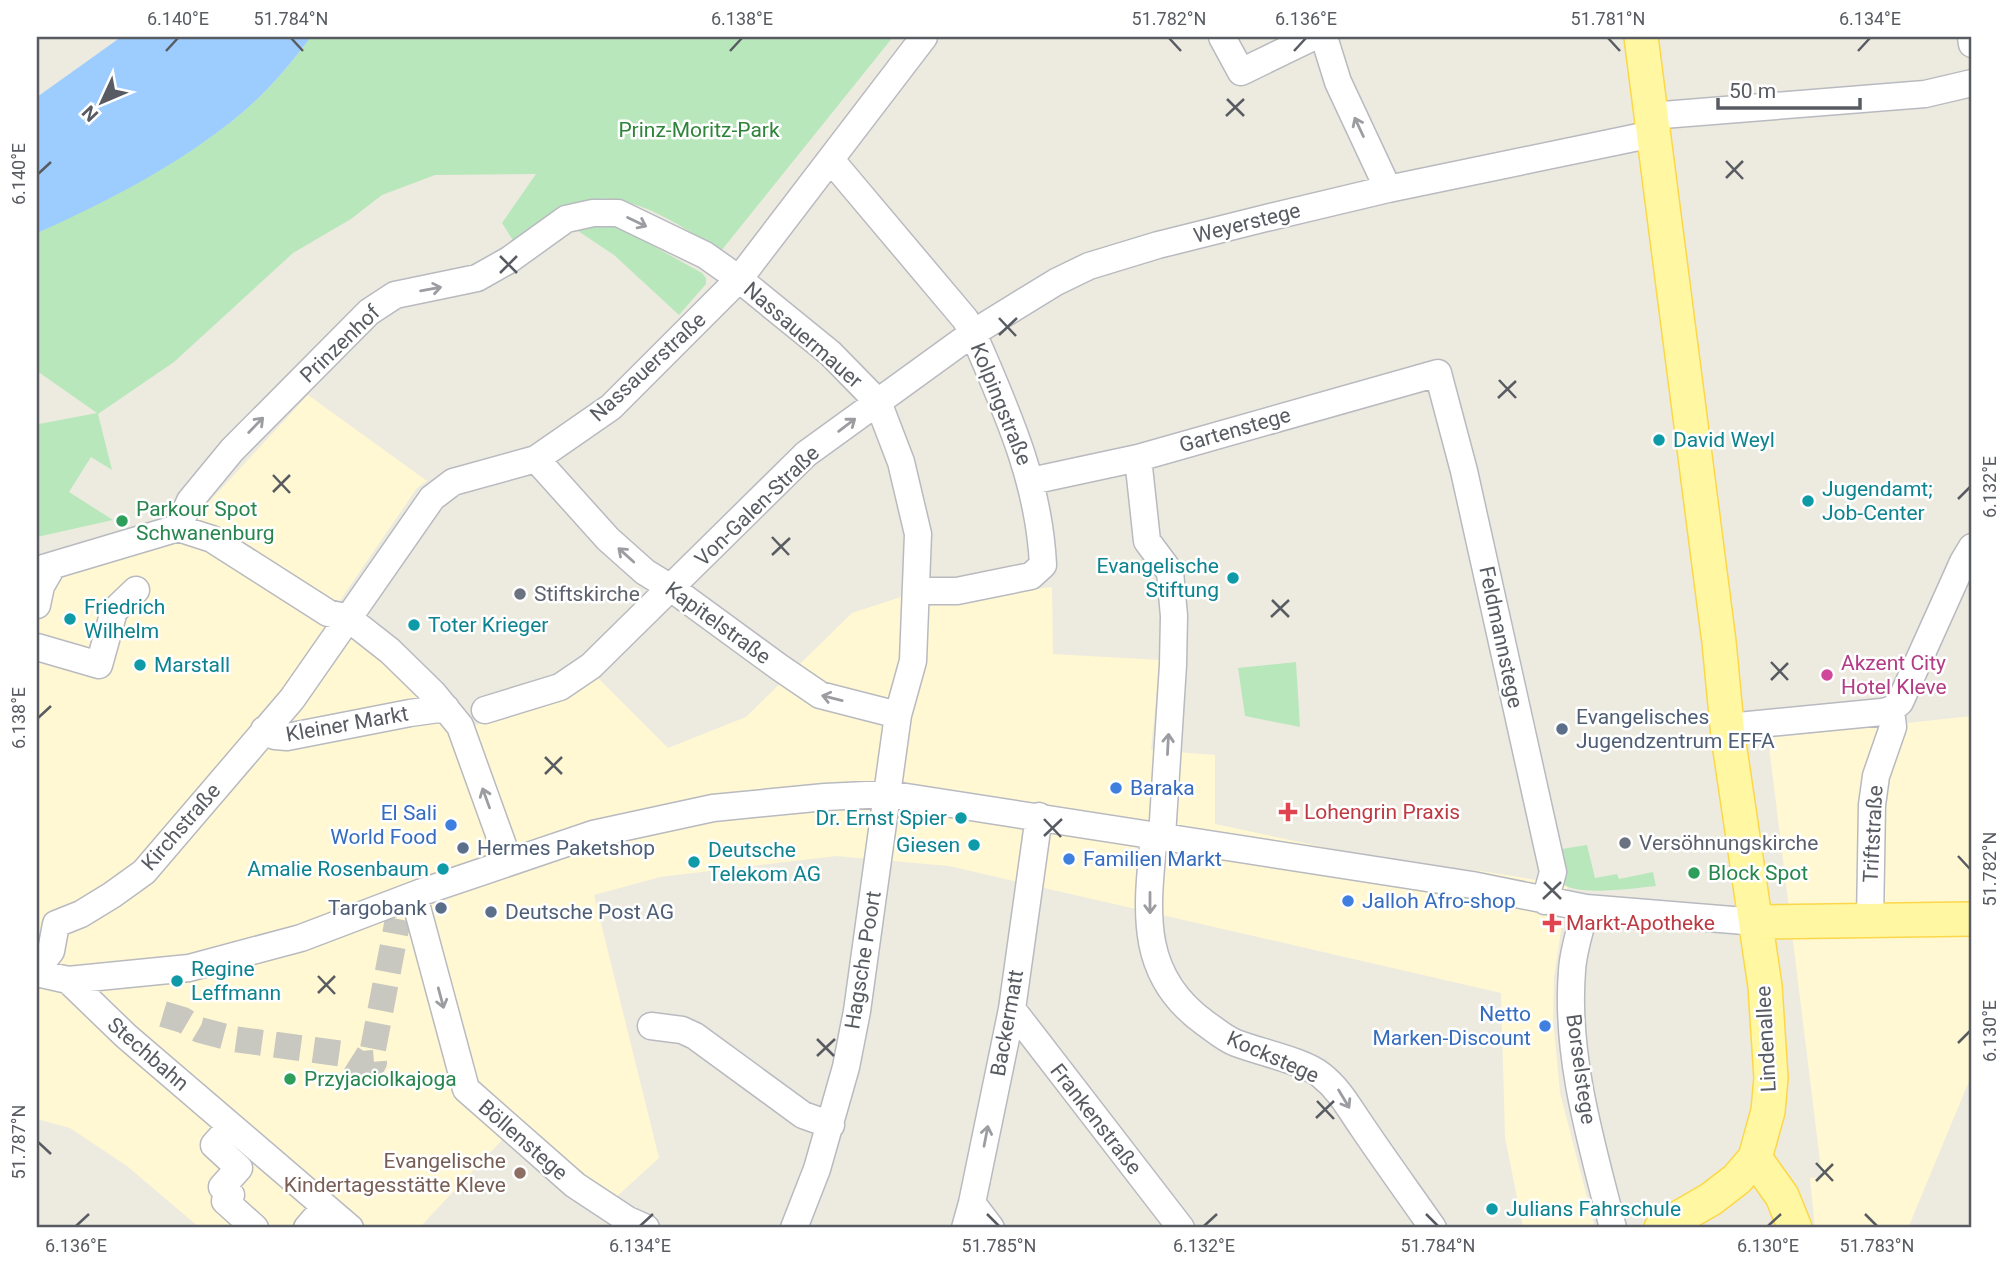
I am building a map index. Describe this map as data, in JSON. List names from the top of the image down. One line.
{"streets":{"main road":["Lindenallee"],"street":["Weyerstege","Nassauermauer","Prinzenhof","Nassauerstraße","Kolpingstraße","Gartenstege","Von-Galen-Straße","Kapitelstraße","Feldmannstege","Kleiner Markt","Kirchstraße","Triftstraße","Hagsche Poort","Backermatt","Stechbahn","Kockstege","Borselstege","Frankenstraße","Böllenstege"]},"crossings":[["Weyerstege","Nassauermauer"],["Weyerstege","Kolpingstraße"],["Weyerstege","Von-Galen-Straße"],["Weyerstege","Lindenallee"],["Nassauermauer","Prinzenhof"],["Nassauermauer","Nassauerstraße"],["Nassauermauer","Kolpingstraße"],["Nassauermauer","Von-Galen-Straße"],["Nassauermauer","Kapitelstraße"],["Nassauermauer","Hagsche Poort"],["Prinzenhof","Nassauerstraße"],["Nassauerstraße","Kolpingstraße"],["Nassauerstraße","Kapitelstraße"],["Nassauerstraße","Kleiner Markt"],["Kolpingstraße","Gartenstege"],["Gartenstege","Feldmannstege"],["Von-Galen-Straße","Kapitelstraße"],["Kapitelstraße","Hagsche Poort"],["Kleiner Markt","Kirchstraße"],["Backermatt","Frankenstraße"]],"one_way":["Prinzenhof","Von-Galen-Straße","Kapitelstraße","Backermatt","Kockstege","Böllenstege"],"parks":["Prinz-Moritz-Park"],"places":{"other":["David Weyl","Jugendamt; Job-Center","Parkour Spot Schwanenburg","Evangelische Stiftung","Stiftskirche","Friedrich Wilhelm","Toter Krieger","Marstall","Akzent City Hotel Kleve","Evangelisches Jugendzentrum EFFA","Baraka","Dr. Ernst Spier","El Sali World Food","Versöhnungskirche","Giesen","Hermes Paketshop","Familien Markt","Deutsche Telekom AG","Amalie Rosenbaum","Block Spot","Jalloh Afro-shop","Targobank","Deutsche Post AG","Regine Leffmann","Netto Marken-Discount","Przyjaciolkajoga","Evangelische Kindertagesstätte Kleve","Julians Fahrschule"],"health":["Lohengrin Praxis","Markt-Apotheke"]},"scale_bar":"50 m","north":"bottom left","coordinates":["6.140°E","51.784°N","6.138°E","51.782°N","6.136°E","51.781°N","6.134°E","6.132°E","6.130°E","51.787°N","51.785°N","51.783°N"]}
